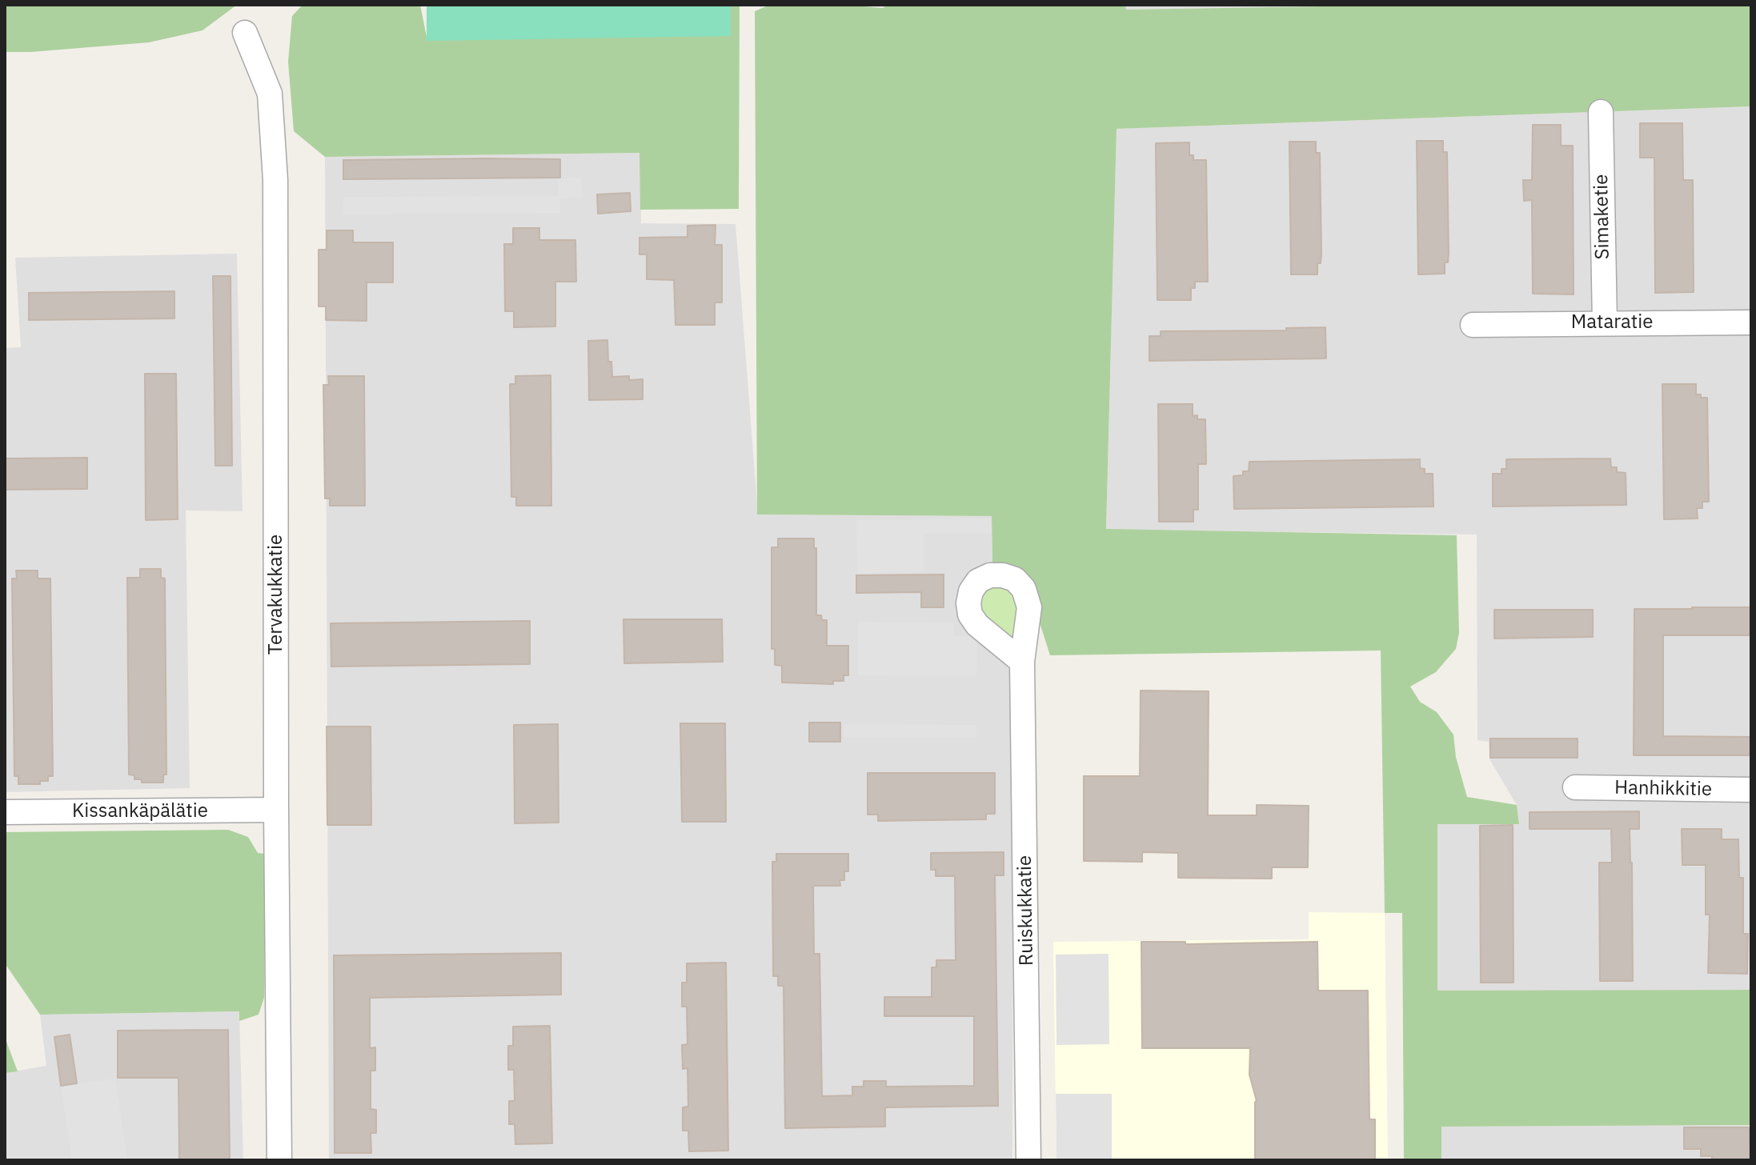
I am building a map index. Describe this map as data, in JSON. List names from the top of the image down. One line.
{"streets":{"street":["Simaketie","Mataratie","Tervakukkatie","Hanhikkitie","Kissankäpälätie","Ruiskukkatie"]},"crossings":[["Simaketie","Mataratie"],["Tervakukkatie","Kissankäpälätie"]]}
